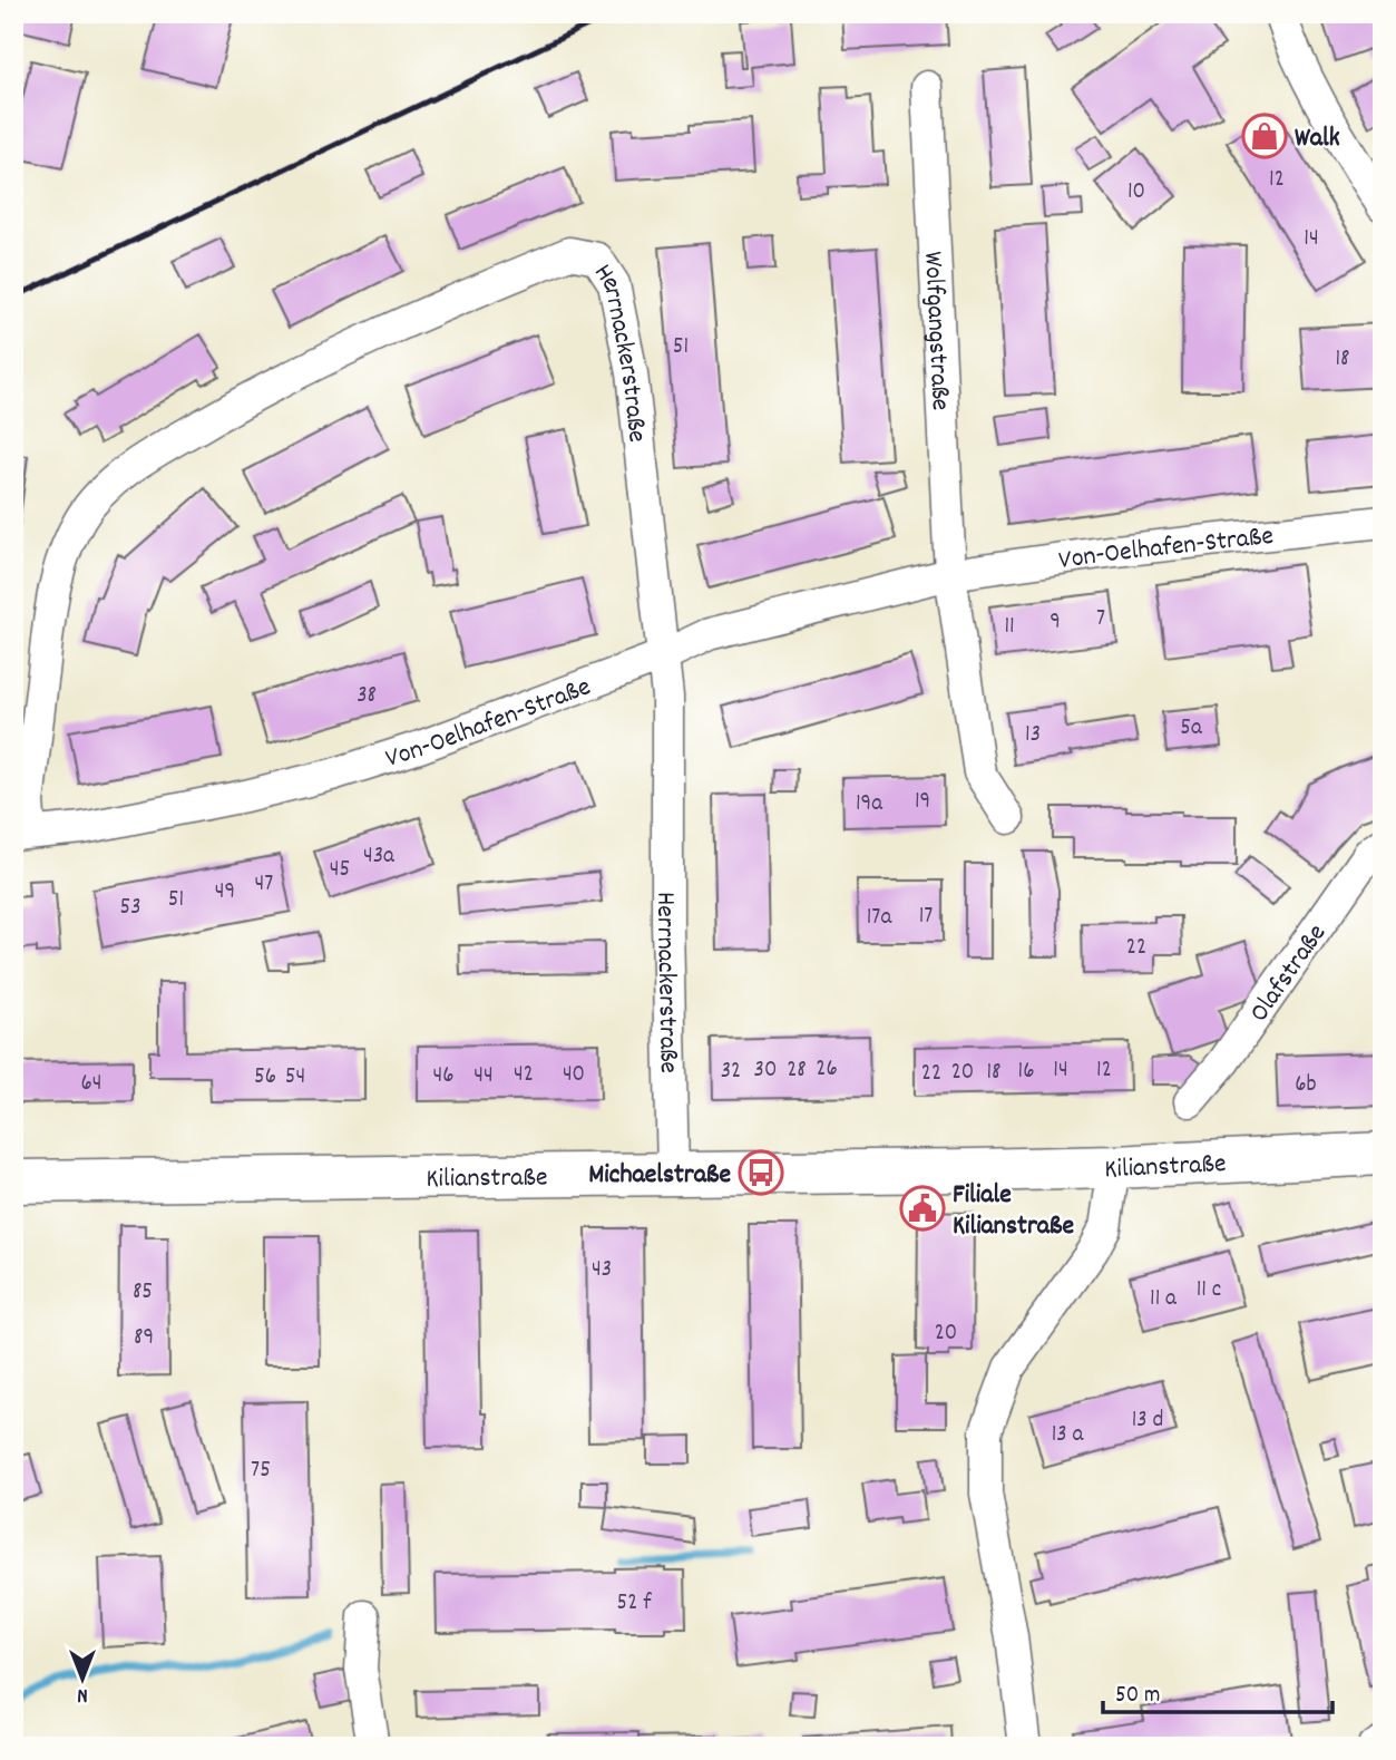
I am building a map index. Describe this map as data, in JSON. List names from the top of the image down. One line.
{"streets":{"main road":["Kilianstraße"],"street":["Wolfgangstraße","Herrnackerstraße","Von-Oelhafen-Straße","Olafstraße"]},"crossings":[["Wolfgangstraße","Von-Oelhafen-Straße"],["Herrnackerstraße","Von-Oelhafen-Straße"],["Herrnackerstraße","Kilianstraße"]],"places":{"shop":["Walk"],"bus stop":["Michaelstraße"],"public building":["Filiale Kilianstraße"]},"house_numbers":["12","10","14","51","18","7","9","11","38","5a","13","19","19a","43a","45","47","49","51","53","17","17a","22","26","30","28","14","12","32","16","20","18","22","42","40","46","44","56","54","64","6b","43","11 c","85","11 a","20","89","13 d","13 a","75","52 f"],"scale_bar":"50 m","north":"bottom"}
